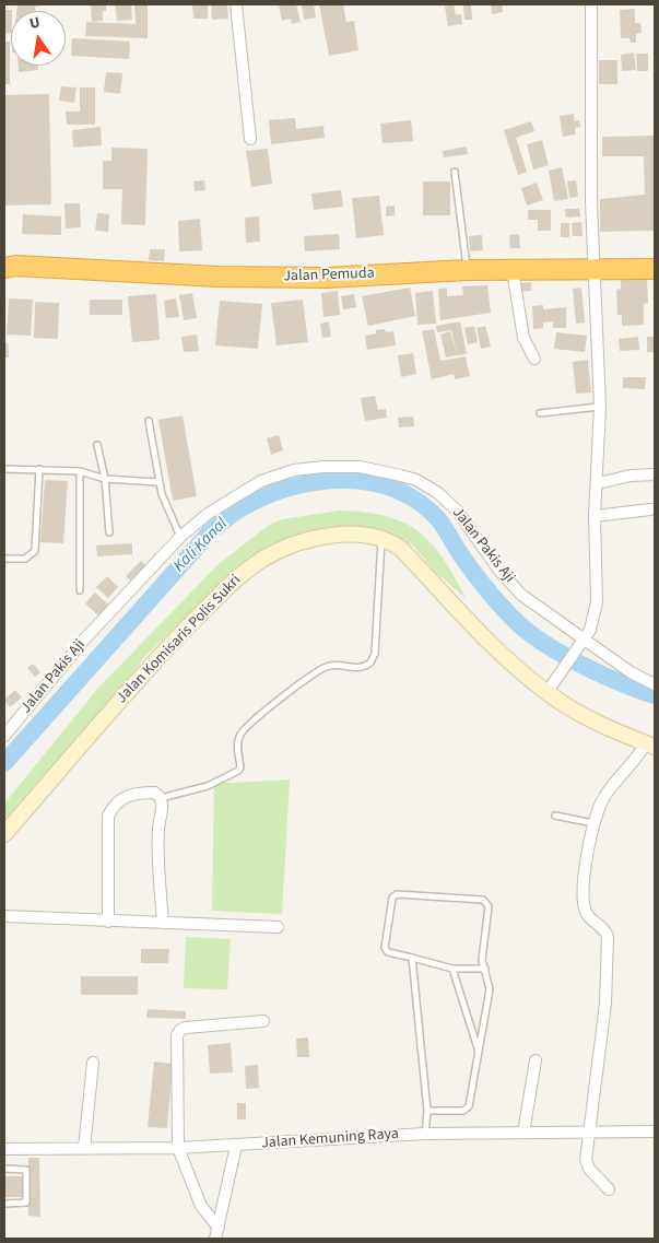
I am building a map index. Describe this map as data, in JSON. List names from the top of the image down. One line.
{"streets":{"highway":["Jalan Pemuda"],"main road":["Jalan Komisaris Polis Sukri"],"street":["Jalan Pakis Aji","Jalan Kemuning Raya"]},"water":["Kali Kanal"],"north":"top"}
